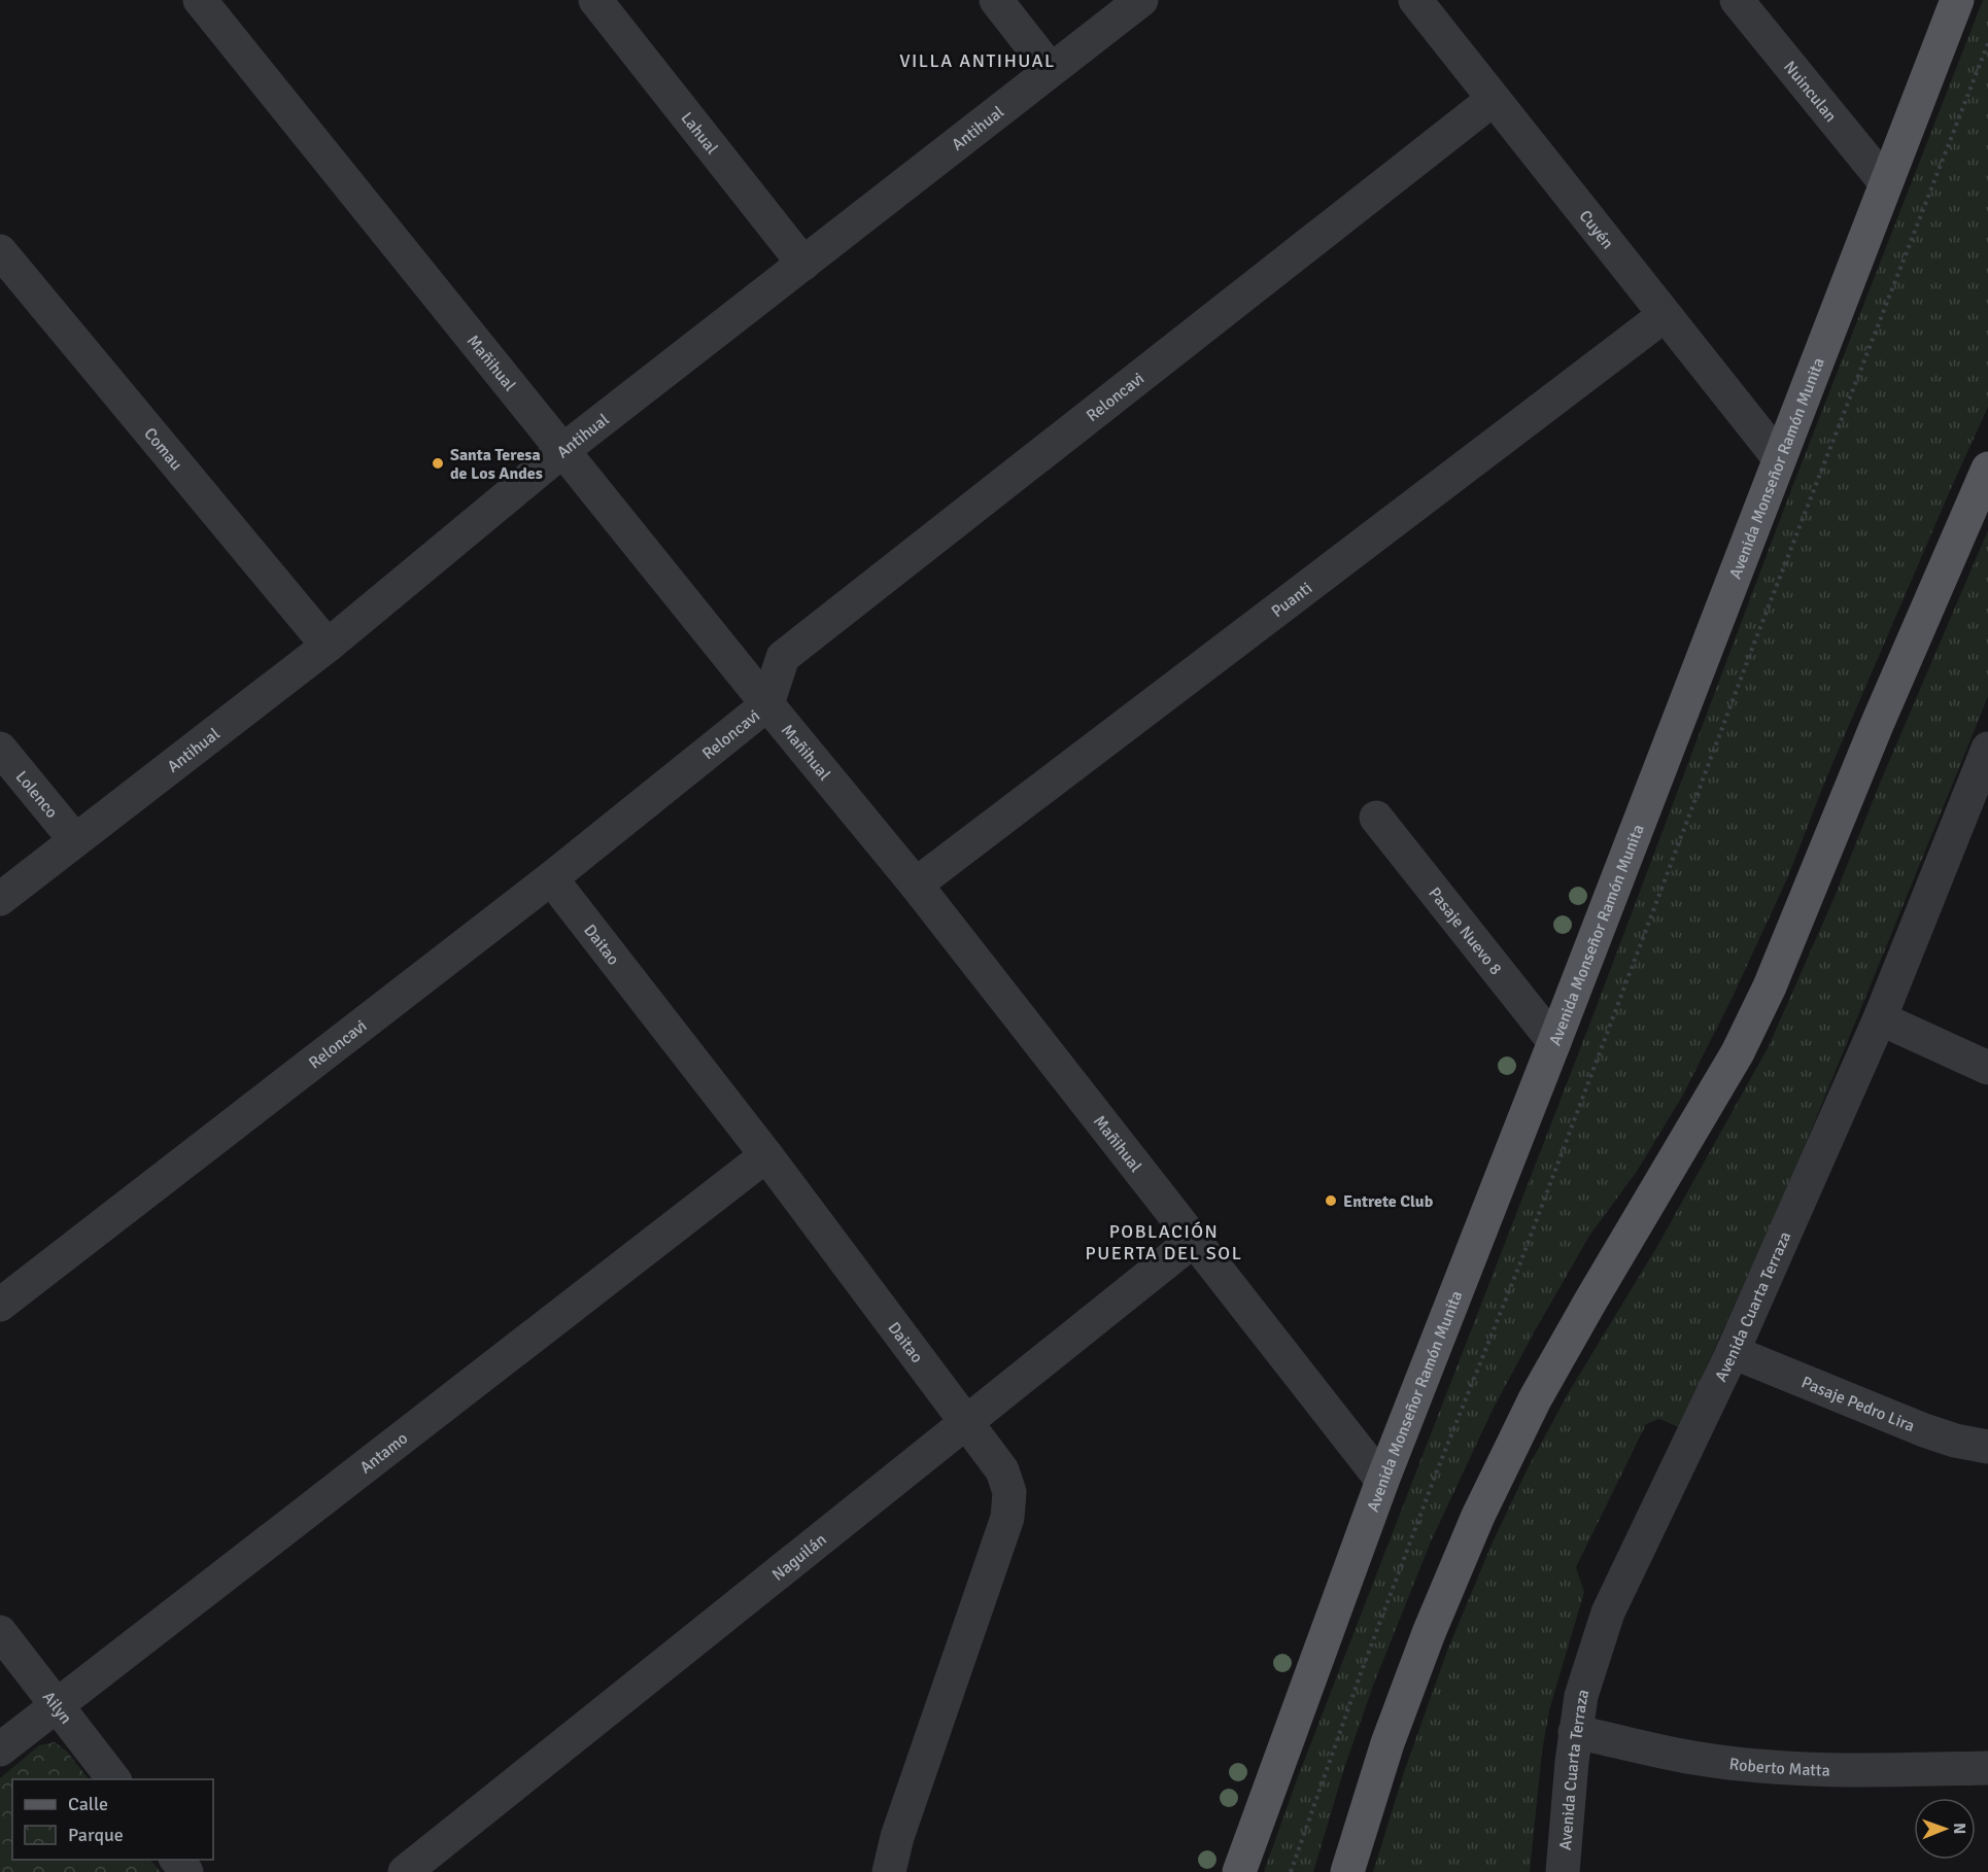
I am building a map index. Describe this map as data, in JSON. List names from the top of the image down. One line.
{"streets":{"main road":["Avenida Monseñor Ramón Munita"],"street":["Nuinculan","Antihual","Lahual","Cuyén","Mañihual","Reloncavi","Comau","Puanti","Lolenco","Pasaje Nuevo 8","Daitao","Avenida Cuarta Terraza","Pasaje Pedro Lira","Antamo","Naguilán","Ailyn","Roberto Matta"]},"crossings":[["Nuinculan","Avenida Monseñor Ramón Munita"],["Antihual","Lahual"],["Antihual","Mañihual"],["Antihual","Comau"],["Antihual","Lolenco"],["Cuyén","Reloncavi"],["Cuyén","Avenida Monseñor Ramón Munita"],["Cuyén","Puanti"],["Mañihual","Reloncavi"],["Mañihual","Avenida Monseñor Ramón Munita"],["Mañihual","Puanti"],["Mañihual","Naguilán"],["Reloncavi","Daitao"],["Avenida Monseñor Ramón Munita","Pasaje Nuevo 8"],["Daitao","Antamo"],["Daitao","Naguilán"],["Avenida Cuarta Terraza","Pasaje Pedro Lira"],["Avenida Cuarta Terraza","Roberto Matta"],["Antamo","Ailyn"]],"districts":["VILLA ANTIHUAL","POBLACIÓN PUERTA DEL SOL"],"places":["Santa Teresa de Los Andes","Entrete Club"],"legend":["Calle","Parque"],"north":"right"}
